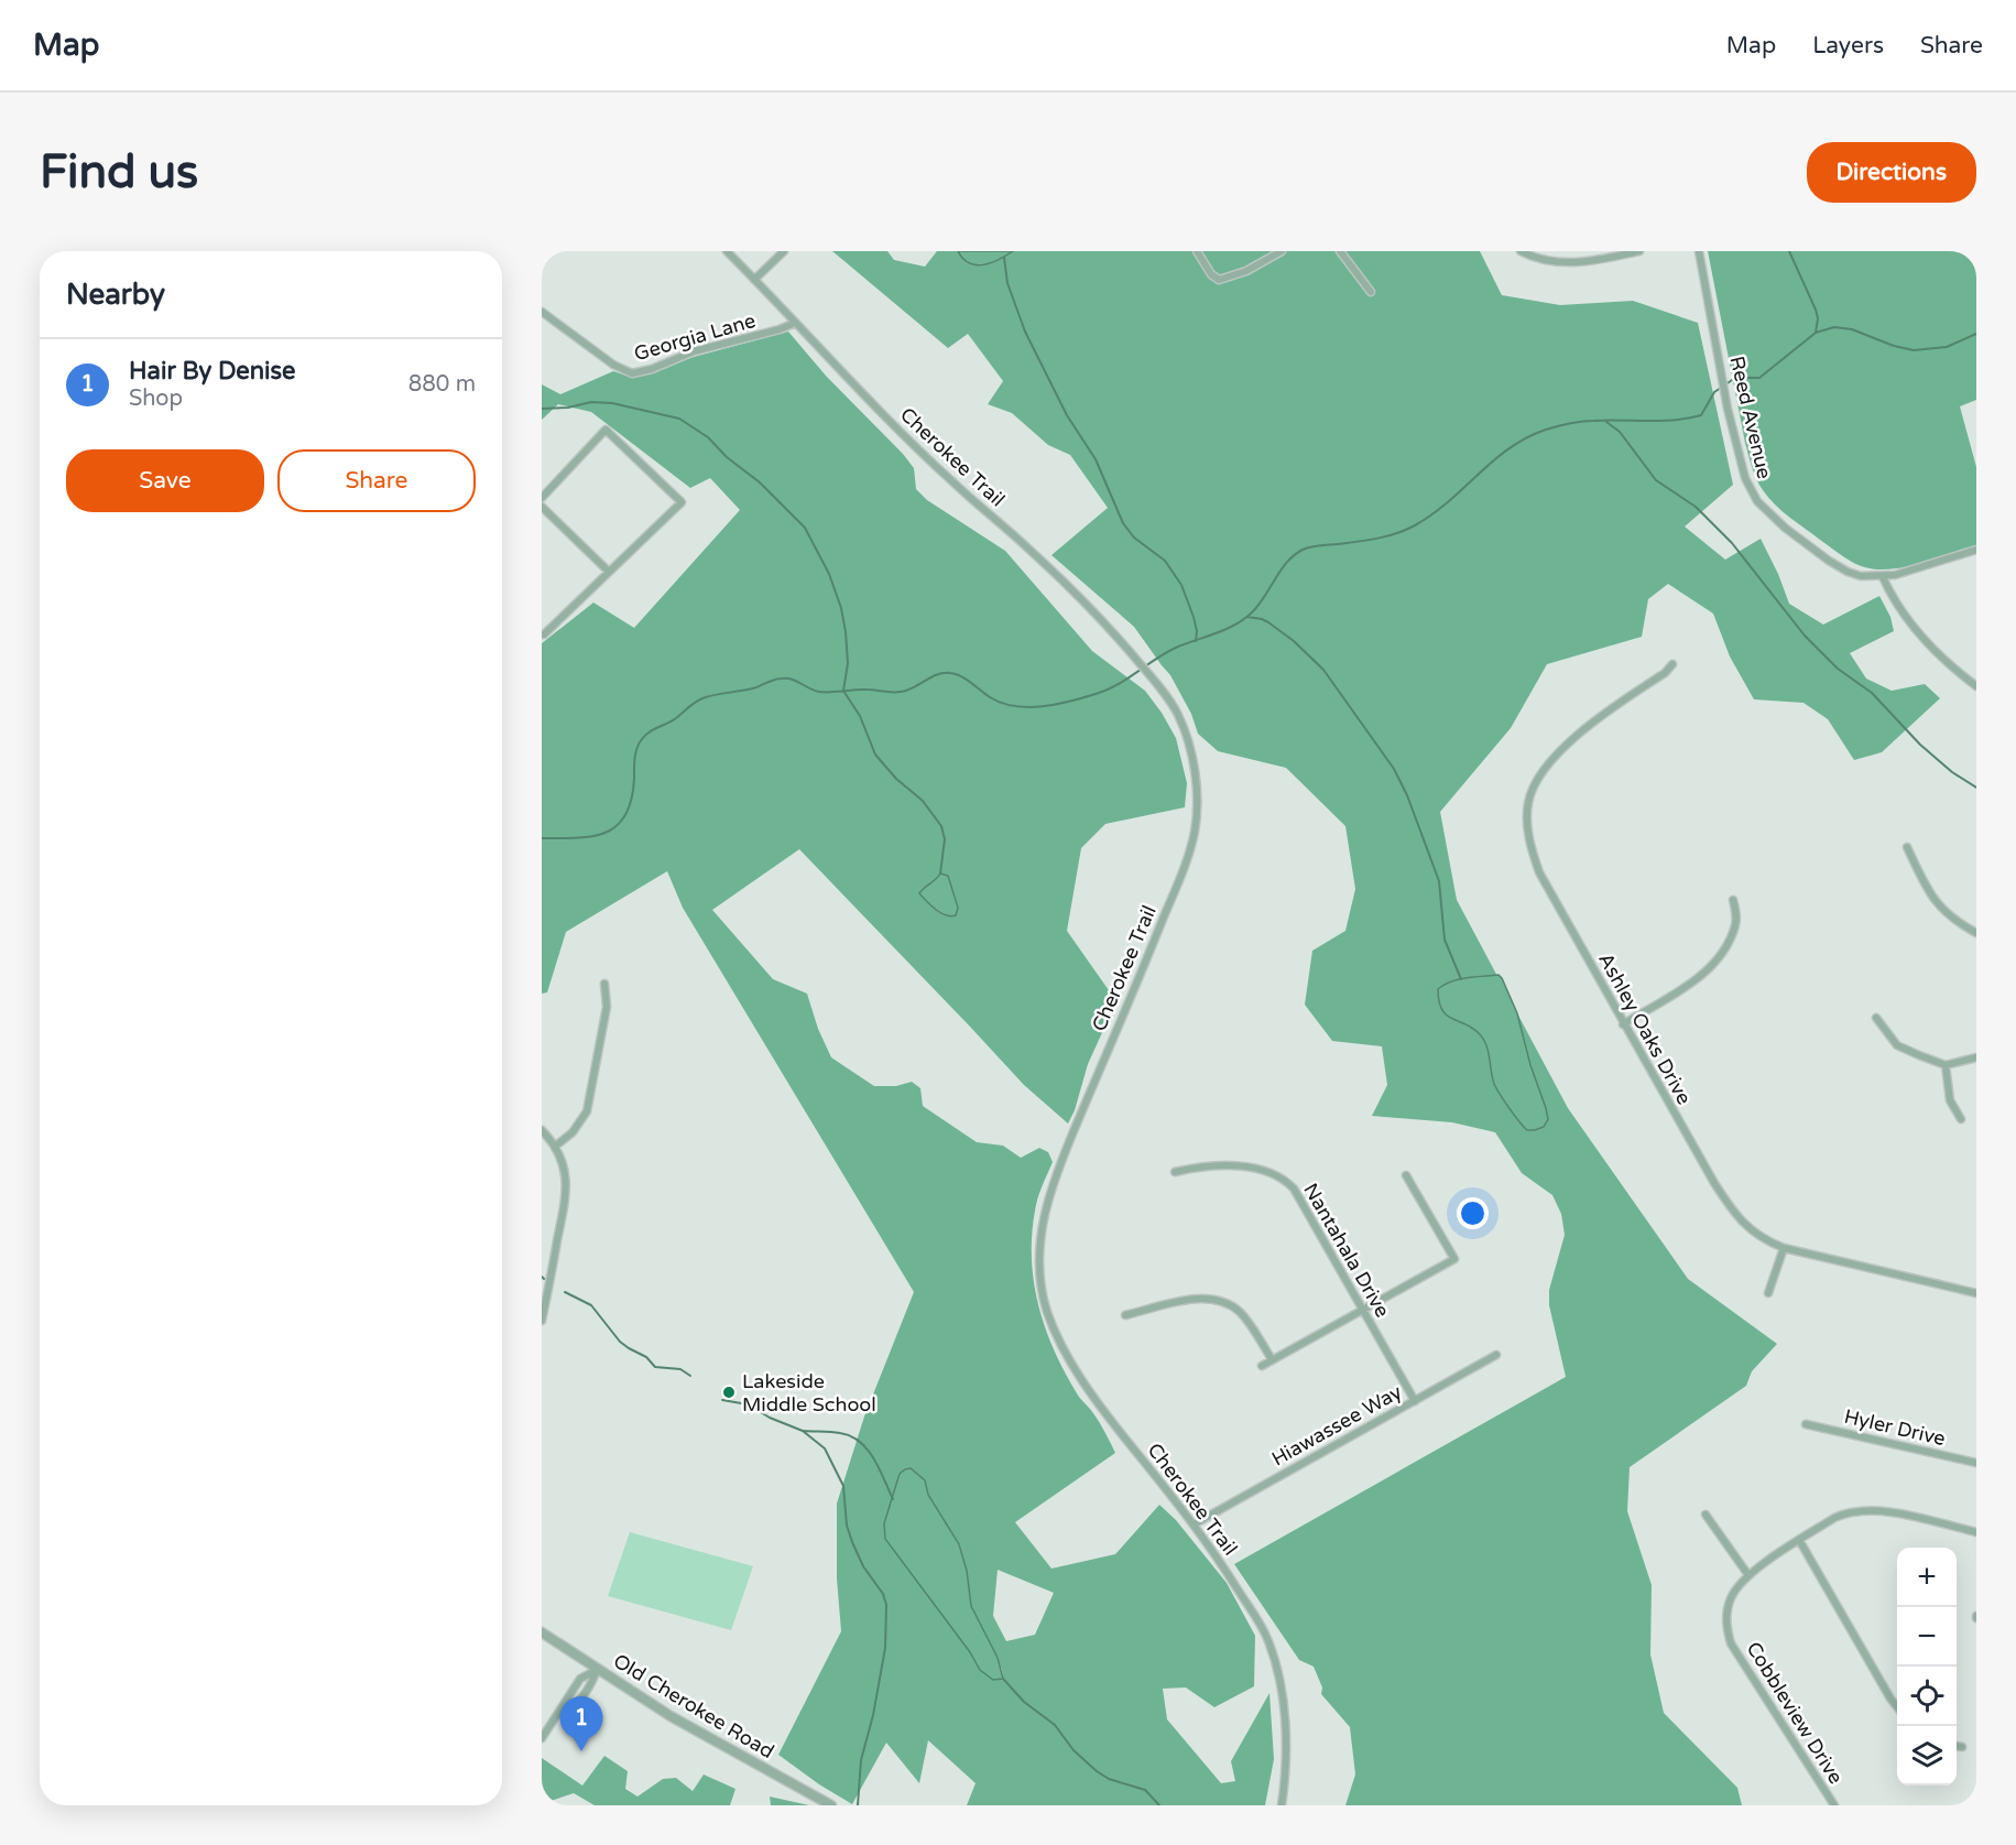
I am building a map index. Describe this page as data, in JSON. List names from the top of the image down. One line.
{"streets":{"street":["Georgia Lane","Reed Avenue","Cherokee Trail","Ashley Oaks Drive","Nantahala Drive","Hiawassee Way","Hyler Drive","Old Cherokee Road","Cobbleview Drive"]},"crossings":[["Georgia Lane","Cherokee Trail"],["Cherokee Trail","Hiawassee Way"],["Nantahala Drive","Hiawassee Way"]],"places":["Lakeside Middle School"],"page":{"header":"Map","nav":["Map","Layers","Share"],"buttons":["Directions",["Save","Share"]],"title":"Find us","heading":"Nearby","list":[{"mark":"1","name":"Hair By Denise","note":"Shop","value":"880 m"}],"map_buttons":["+","−"],"pins":"1"}}
